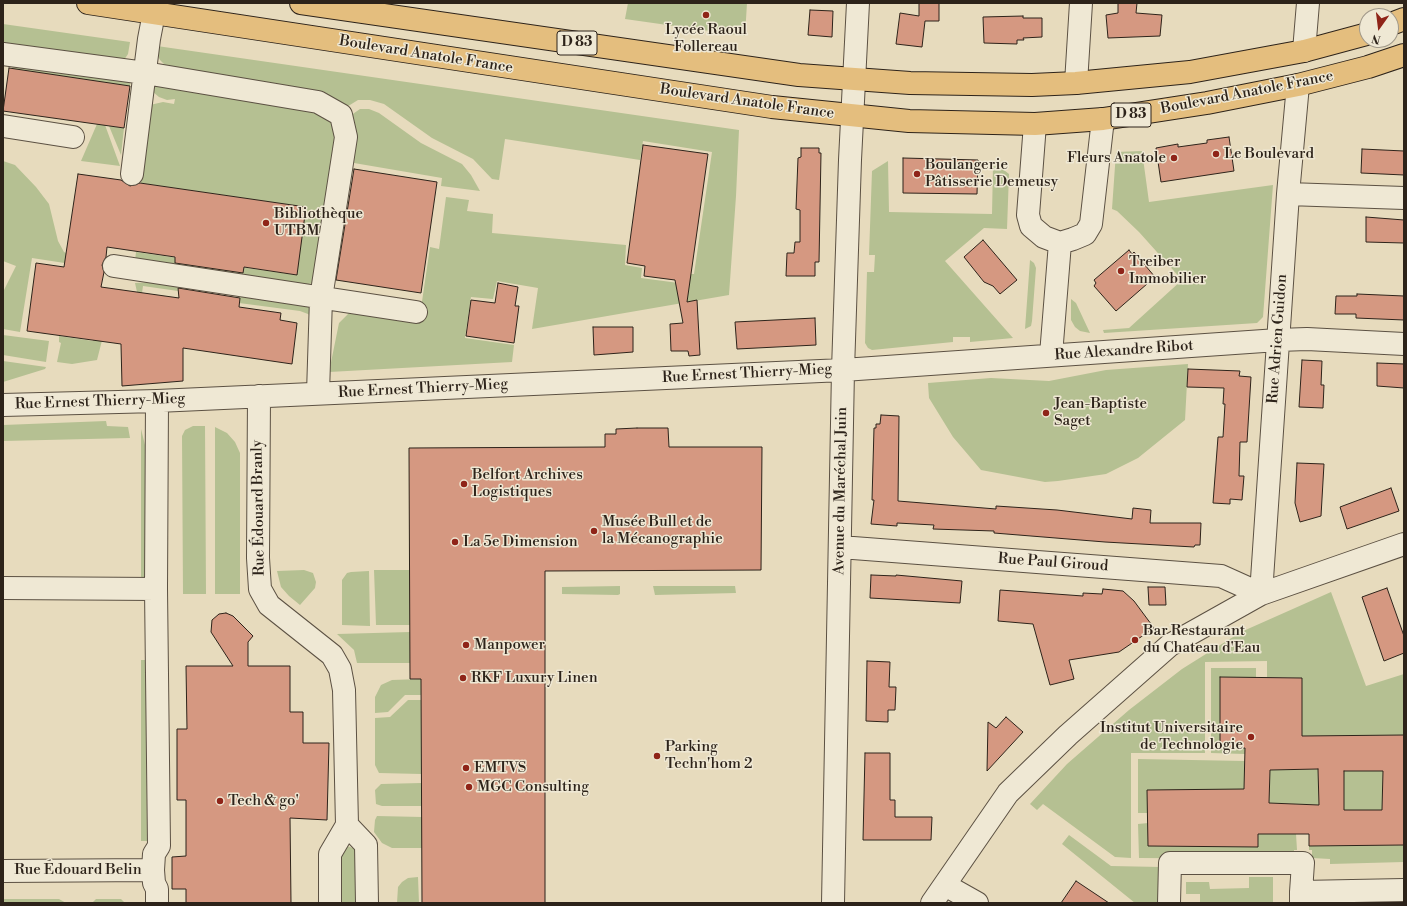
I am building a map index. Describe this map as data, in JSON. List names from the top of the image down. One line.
{"streets":{"main road":["D 83","Boulevard Anatole France"],"street":["Rue Adrien Guidon","Rue Alexandre Ribot","Rue Ernest Thierry-Mieg","Avenue du Maréchal Juin","Rue Édouard Branly","Rue Paul Giroud","Rue Édouard Belin"]},"crossings":[["Boulevard Anatole France","Rue Adrien Guidon"],["Boulevard Anatole France","Avenue du Maréchal Juin"],["Rue Adrien Guidon","Rue Alexandre Ribot"],["Rue Adrien Guidon","Rue Paul Giroud"],["Rue Alexandre Ribot","Rue Ernest Thierry-Mieg"],["Rue Alexandre Ribot","Avenue du Maréchal Juin"],["Rue Ernest Thierry-Mieg","Avenue du Maréchal Juin"],["Rue Ernest Thierry-Mieg","Rue Édouard Branly"],["Avenue du Maréchal Juin","Rue Paul Giroud"]],"places":["Lycée Raoul Follereau","Le Boulevard","Fleurs Anatole","Boulangerie Pâtisserie Demeusy","Bibliothèque UTBM","Treiber Immobilier","Jean-Baptiste Saget","Belfort Archives Logistiques","Musée Bull et de la Mécanographie","La 5e Dimension","Bar Restaurant du Chateau d'Eau","Manpower","RKF Luxury Linen","Institut Universitaire de Technologie","Parking Techn'hom 2","EMTVS","MGC Consulting","Tech & go'"],"north":"bottom"}
